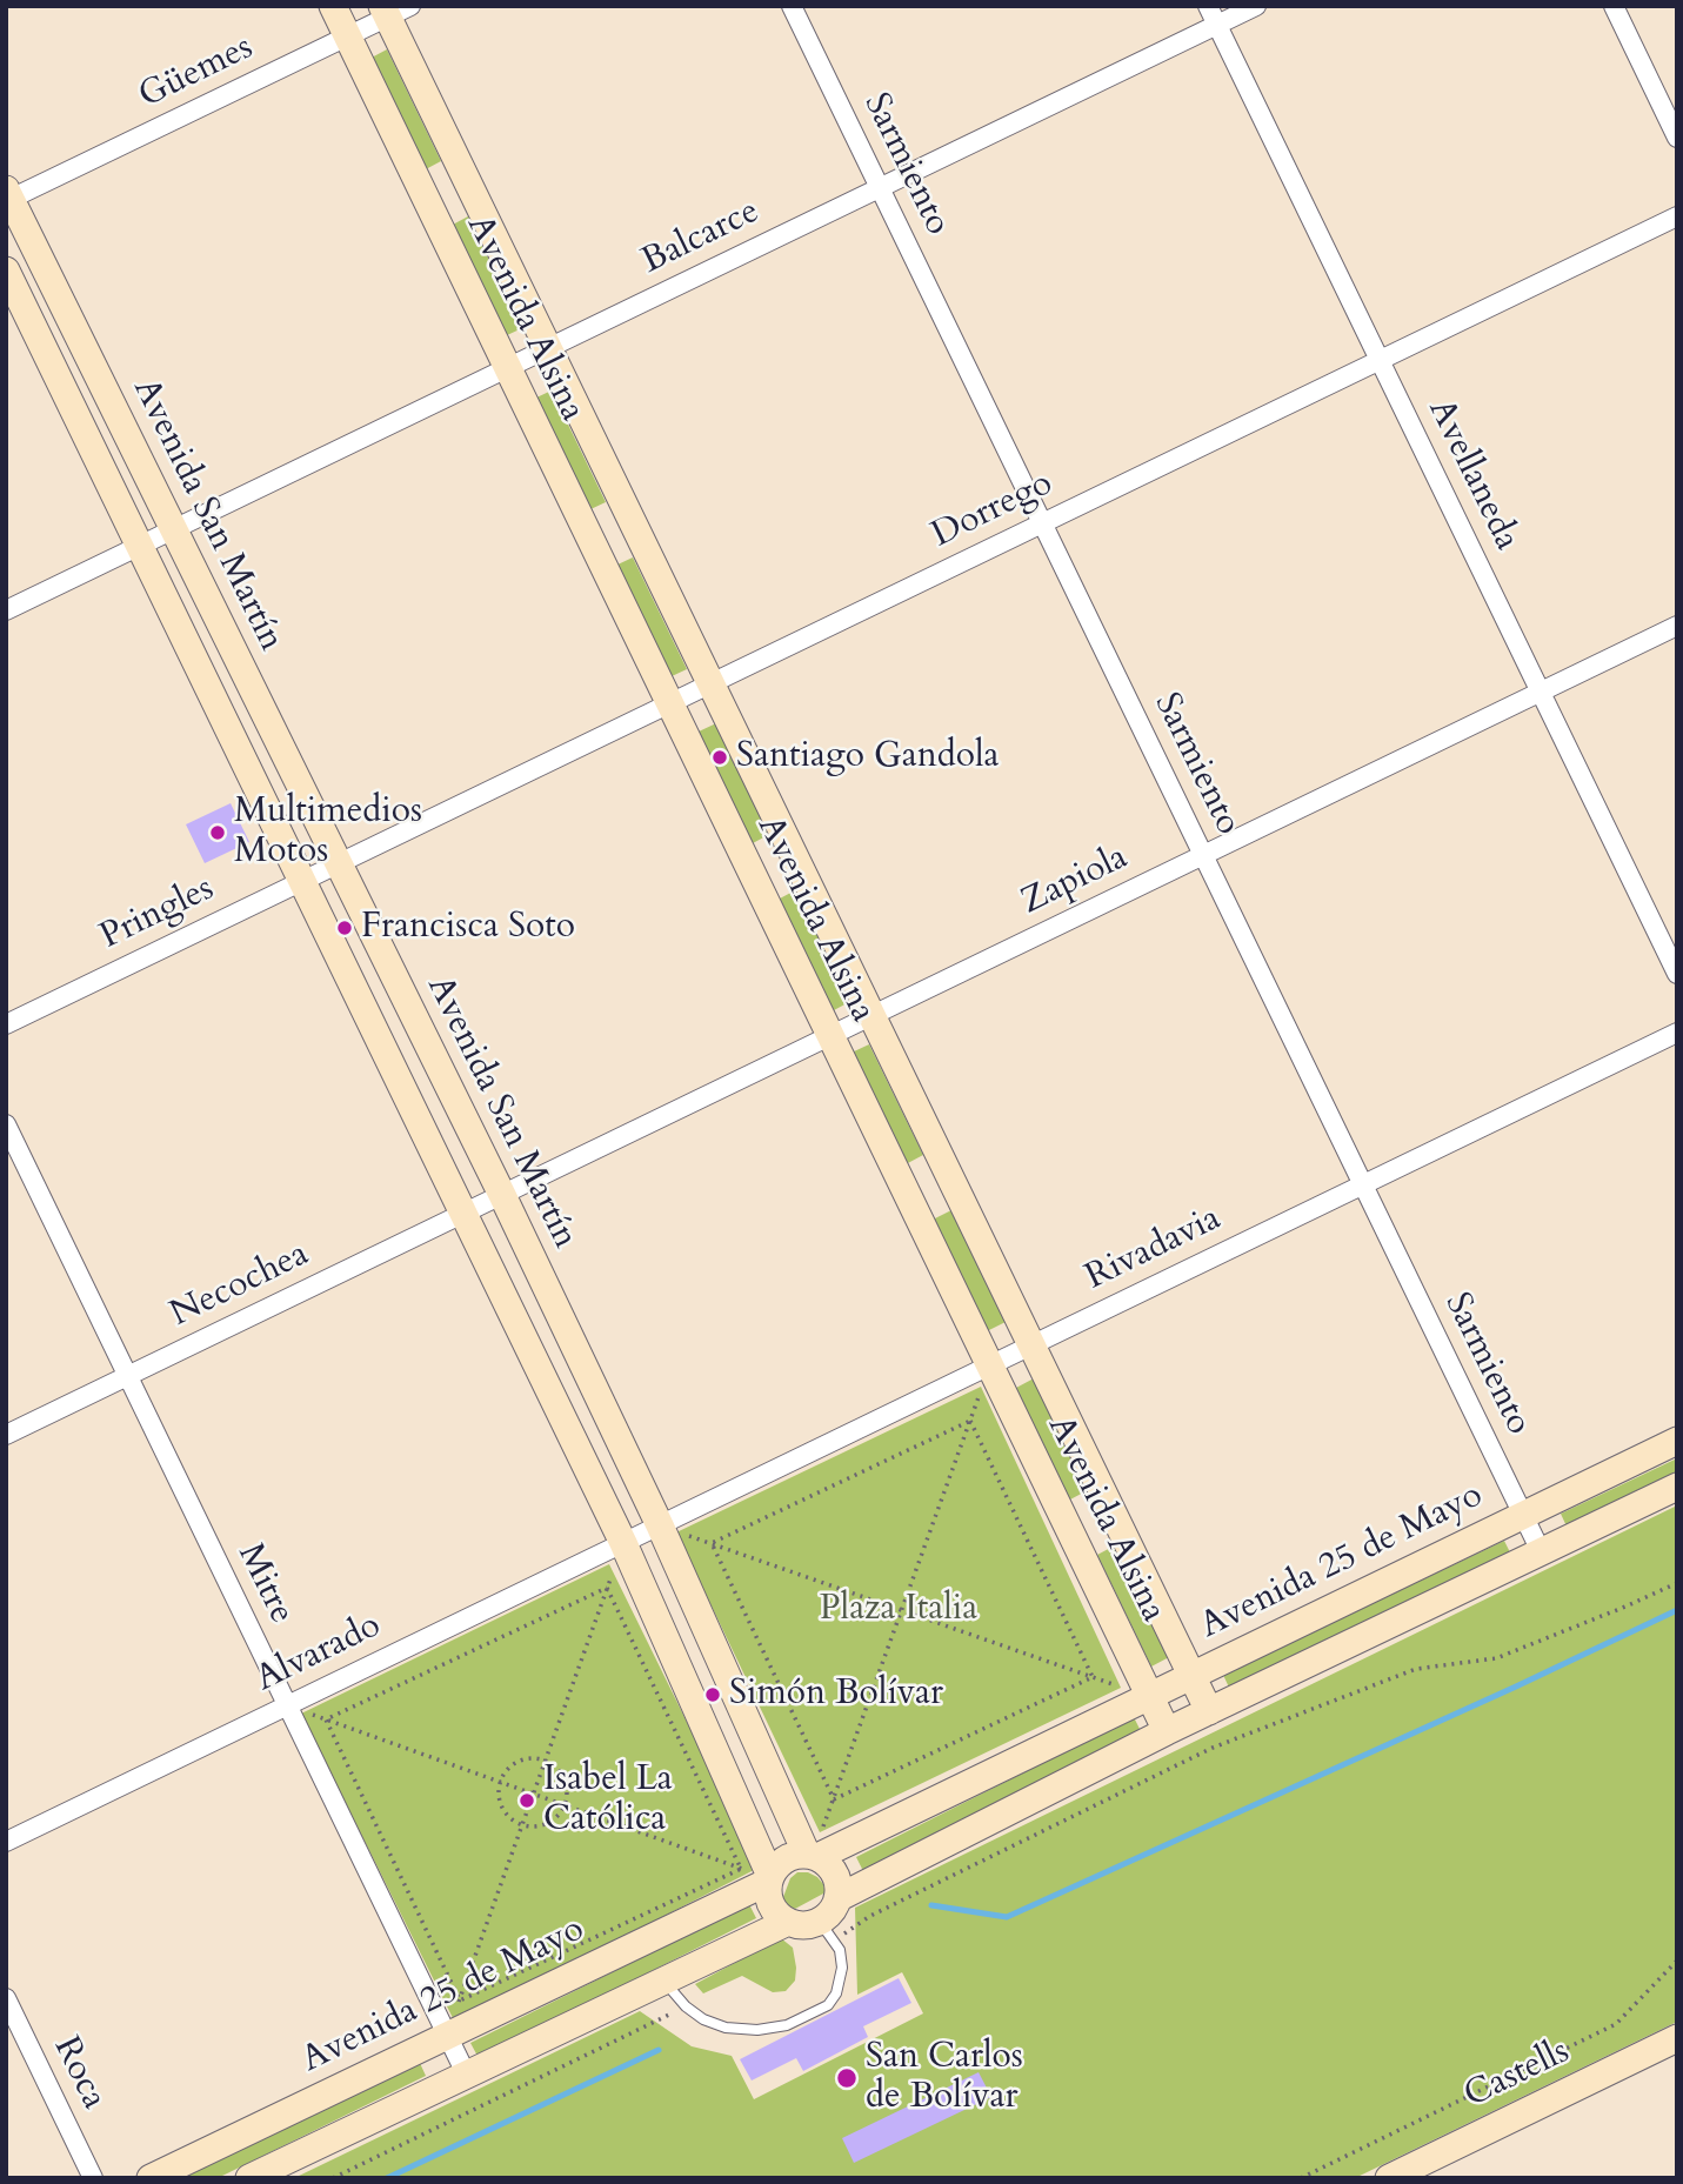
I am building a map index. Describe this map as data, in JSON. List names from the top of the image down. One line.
{"streets":{"street":["Güemes","Sarmiento","Balcarce","Avenida Alsina","Avellaneda","Dorrego","Avenida San Martín","Zapiola","Pringles","Rivadavia","Necochea","Avenida 25 de Mayo","Mitre","Alvarado","Roca","Castells"]},"crossings":[["Güemes","Avenida Alsina"],["Güemes","Avenida San Martín"],["Sarmiento","Balcarce"],["Sarmiento","Dorrego"],["Sarmiento","Zapiola"],["Sarmiento","Rivadavia"],["Sarmiento","Avenida 25 de Mayo"],["Balcarce","Avenida Alsina"],["Balcarce","Avellaneda"],["Balcarce","Avenida San Martín"],["Avenida Alsina","Dorrego"],["Avenida Alsina","Zapiola"],["Avenida Alsina","Rivadavia"],["Avenida Alsina","Avenida 25 de Mayo"],["Avellaneda","Dorrego"],["Avellaneda","Zapiola"],["Dorrego","Avenida San Martín"],["Dorrego","Pringles"],["Avenida San Martín","Zapiola"],["Avenida San Martín","Pringles"],["Avenida San Martín","Rivadavia"],["Avenida San Martín","Necochea"],["Avenida San Martín","Avenida 25 de Mayo"],["Avenida San Martín","Alvarado"],["Zapiola","Necochea"],["Rivadavia","Alvarado"],["Necochea","Mitre"],["Avenida 25 de Mayo","Mitre"],["Mitre","Alvarado"]],"parks":["Plaza Italia"],"places":["Santiago Gandola","Multimedios Motos","Francisca Soto","Simón Bolívar","Isabel La Católica","San Carlos de Bolívar"]}
